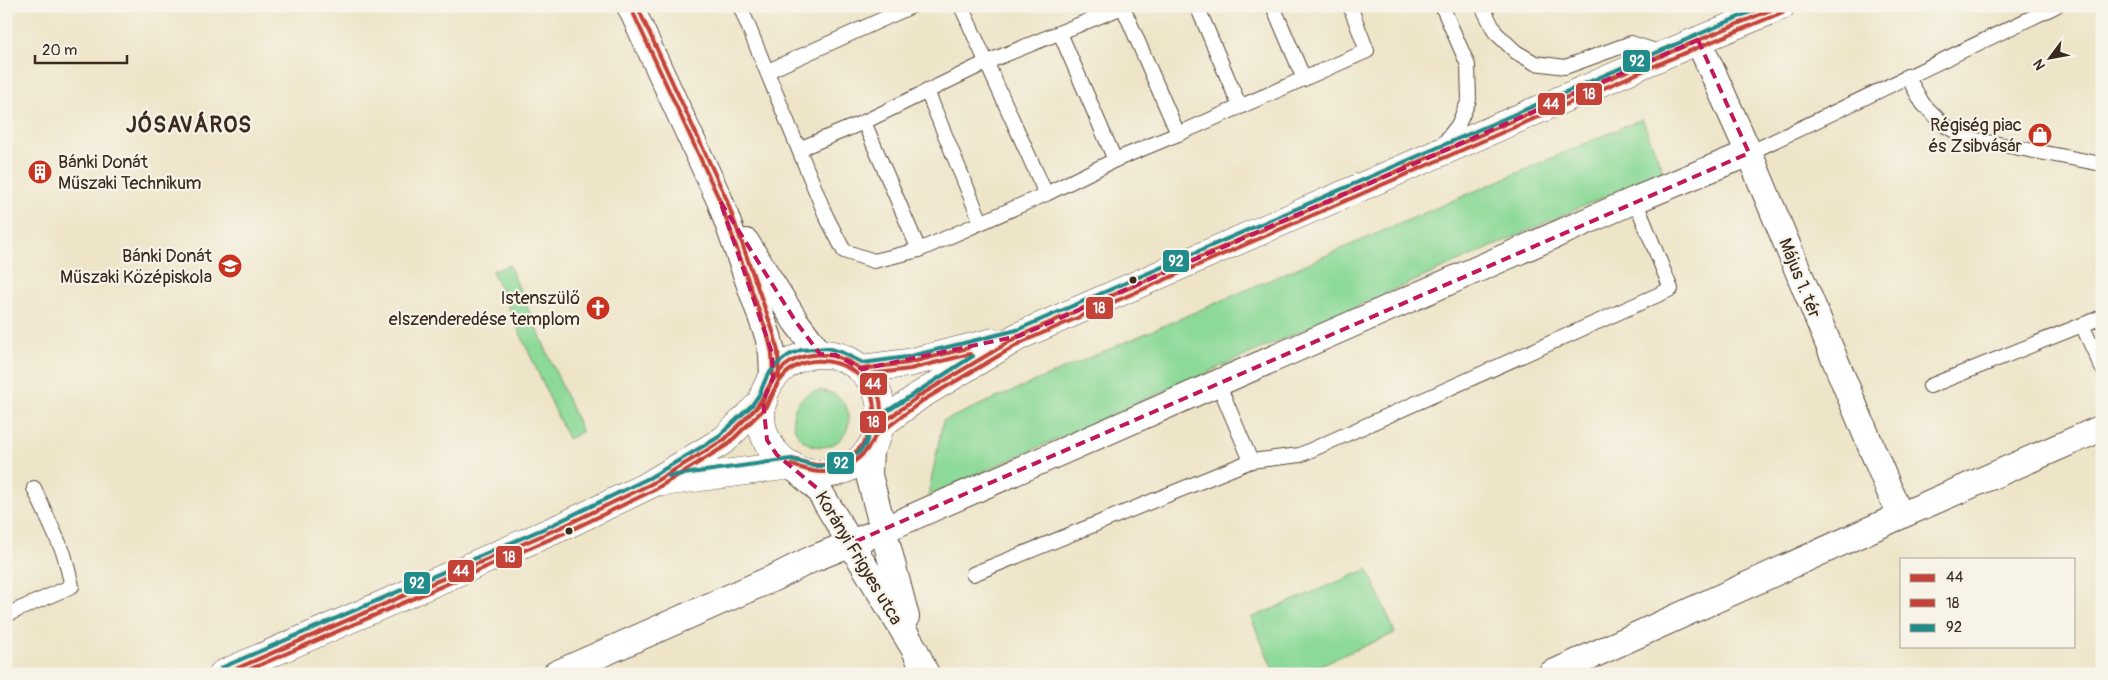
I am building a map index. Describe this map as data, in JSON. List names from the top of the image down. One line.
{"streets":{"street":["Május 1. tér","Korányi Frigyes utca"]},"districts":["JÓSAVÁROS"],"places":{"shop":["Régiség piac és Zsibvásár"],"building":["Bánki Donát Műszaki Technikum"],"school or university":["Bánki Donát Műszaki Középiskola"],"church":["Istenszülő elszenderedése templom"]},"lines":["transit line 44","transit line 18","transit line 92"],"legend":["44","18","92"],"scale_bar":"20 m","north":"bottom left"}
